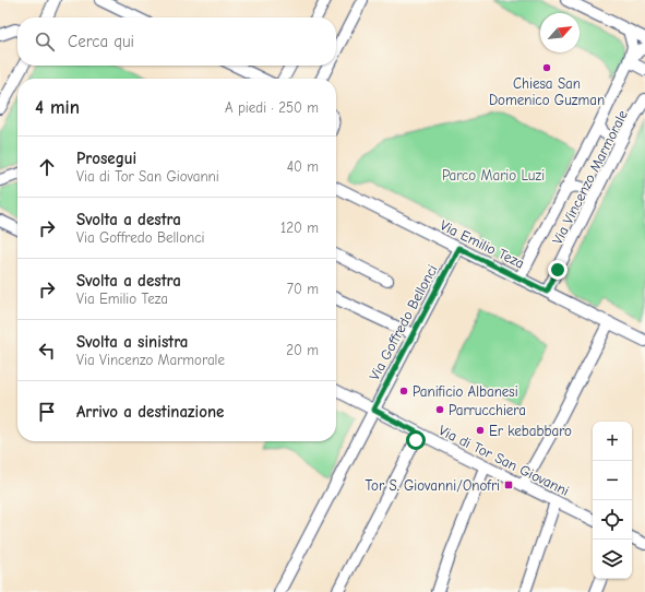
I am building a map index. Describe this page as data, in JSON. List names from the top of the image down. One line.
{"streets":{"street":["Via Vincenzo Marmorale","Via Emilio Teza","Via Goffredo Bellonci","Via di Tor San Giovanni"]},"crossings":[["Via Vincenzo Marmorale","Via Emilio Teza"],["Via Emilio Teza","Via Goffredo Bellonci"],["Via Goffredo Bellonci","Via di Tor San Giovanni"]],"parks":["Parco Mario Luzi"],"places":{"other":["Chiesa San Domenico Guzman","Panificio Albanesi","Parrucchiera","Er kebabbaro"],"transit":["Tor S. Giovanni/Onofri"]},"north":"top right","page":{"search":"Cerca qui","heading":["4 min","A piedi · 250 m"],"list":[["Prosegui","Via di Tor San Giovanni","40 m"],["Svolta a destra","Via Goffredo Bellonci","120 m"],["Svolta a destra","Via Emilio Teza","70 m"],["Svolta a sinistra","Via Vincenzo Marmorale","20 m"],"Arrivo a destinazione"],"map_buttons":["+","−"]}}
